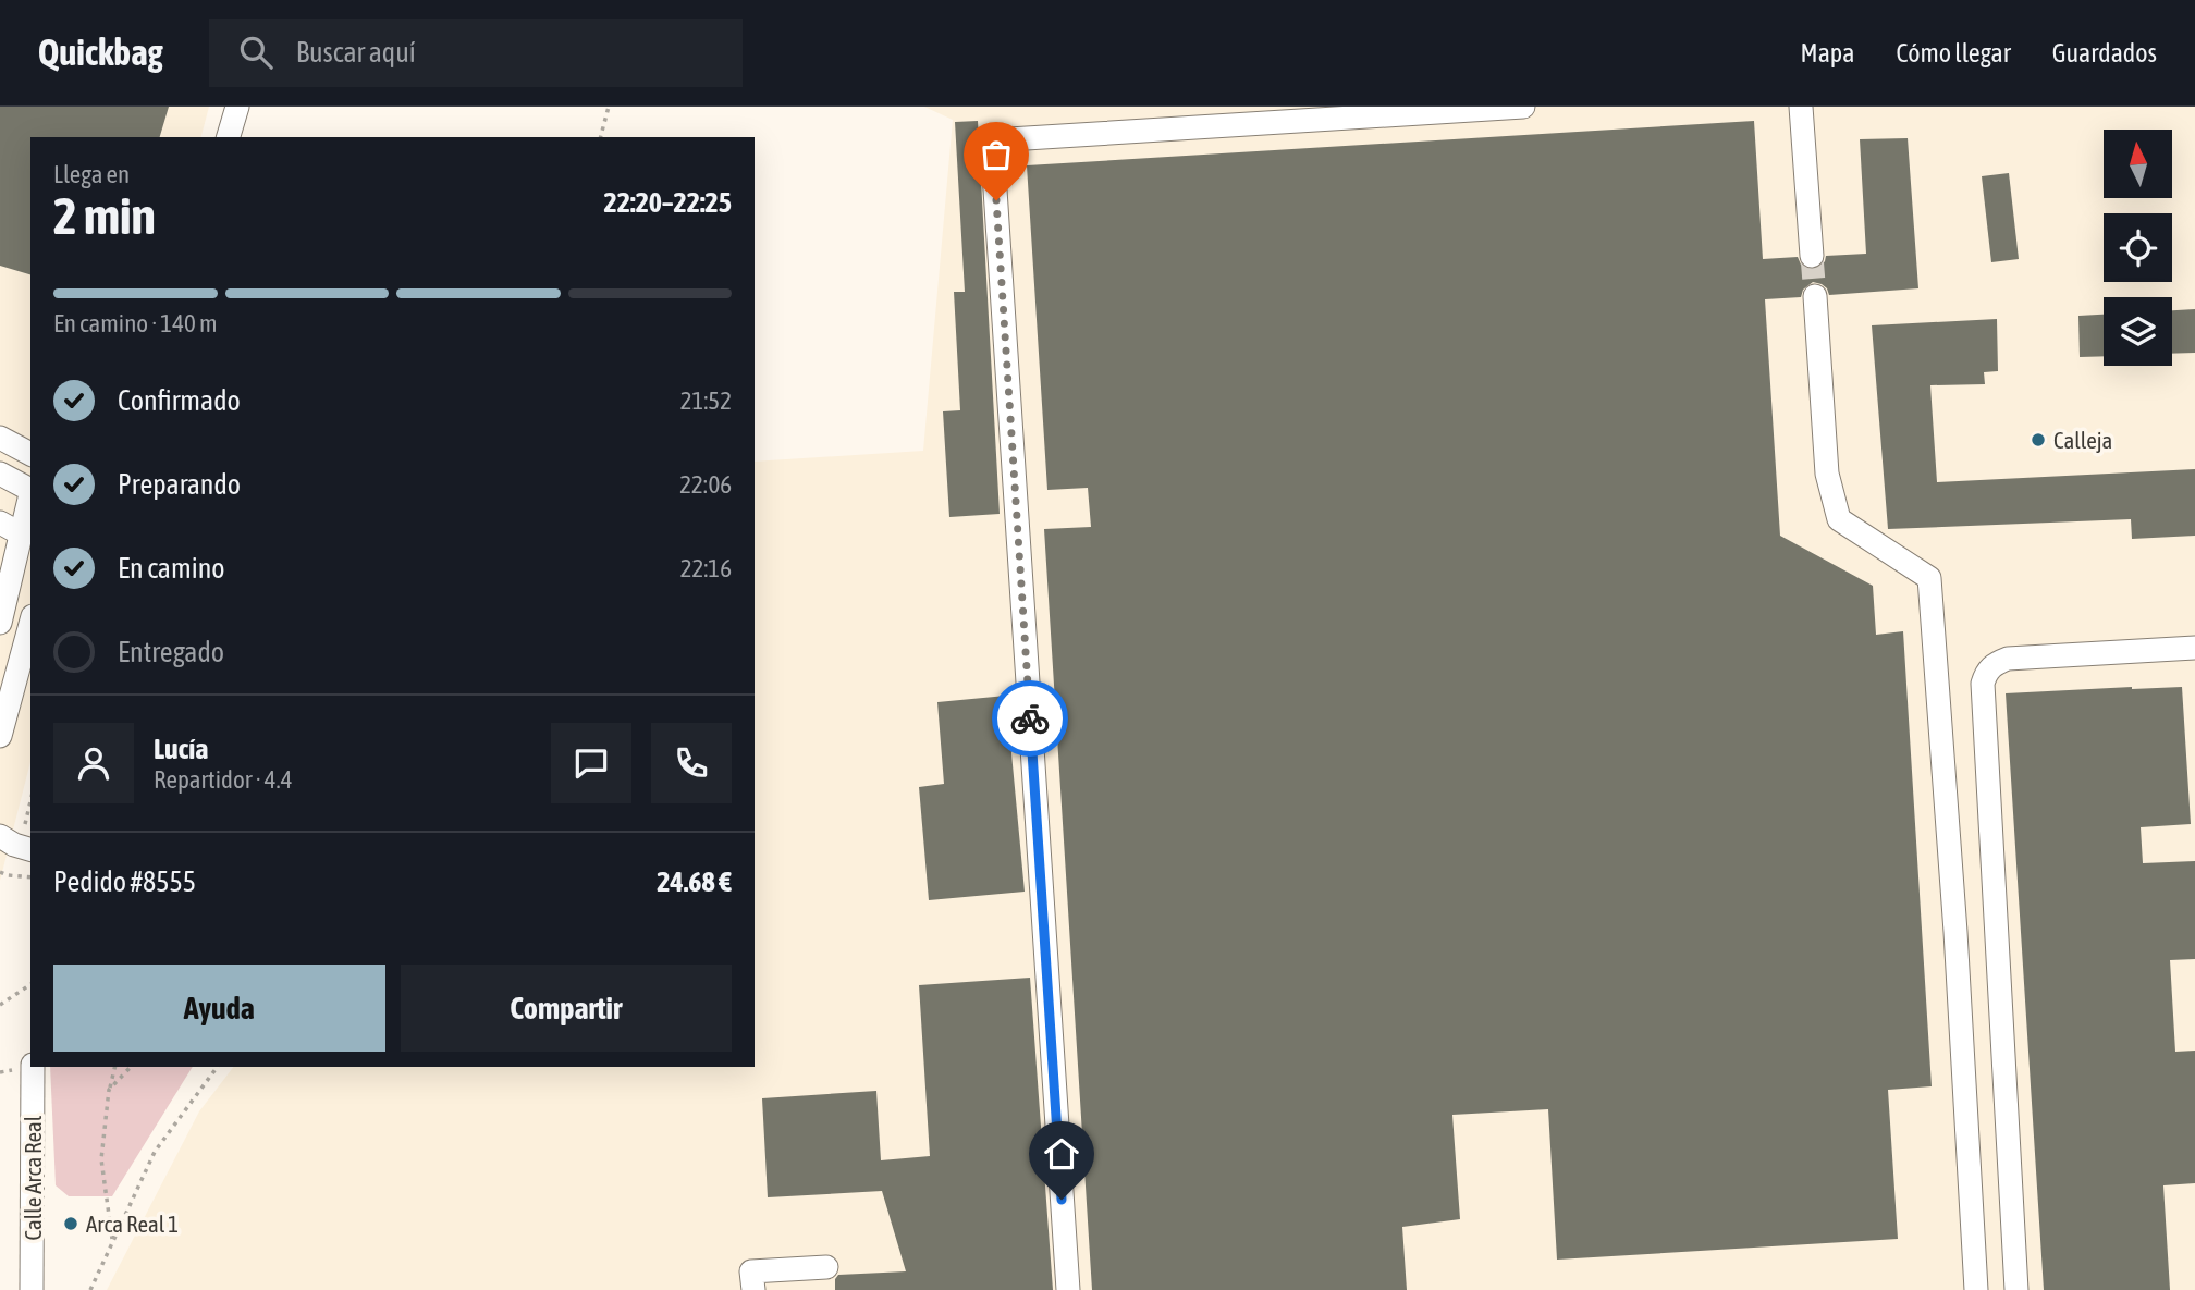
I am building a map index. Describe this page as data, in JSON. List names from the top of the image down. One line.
{"streets":{"street":["Calle Arca Real"]},"places":["Calleja","Arca Real 1"],"north":"top","page":{"header":"Quickbag","search":"Buscar aquí","nav":["Mapa","Cómo llegar","Guardados"],"heading":["2 min","Llega en","22:20–22:25"],"panel":["Lucía","Repartidor · 4.4","Pedido #8555","24.68 €"],"bar":"En camino · 140 m","list":[["Confirmado","21:52"],["Preparando","22:06"],["En camino","22:16"],"Entregado"],"buttons":["Ayuda","Compartir"]}}
